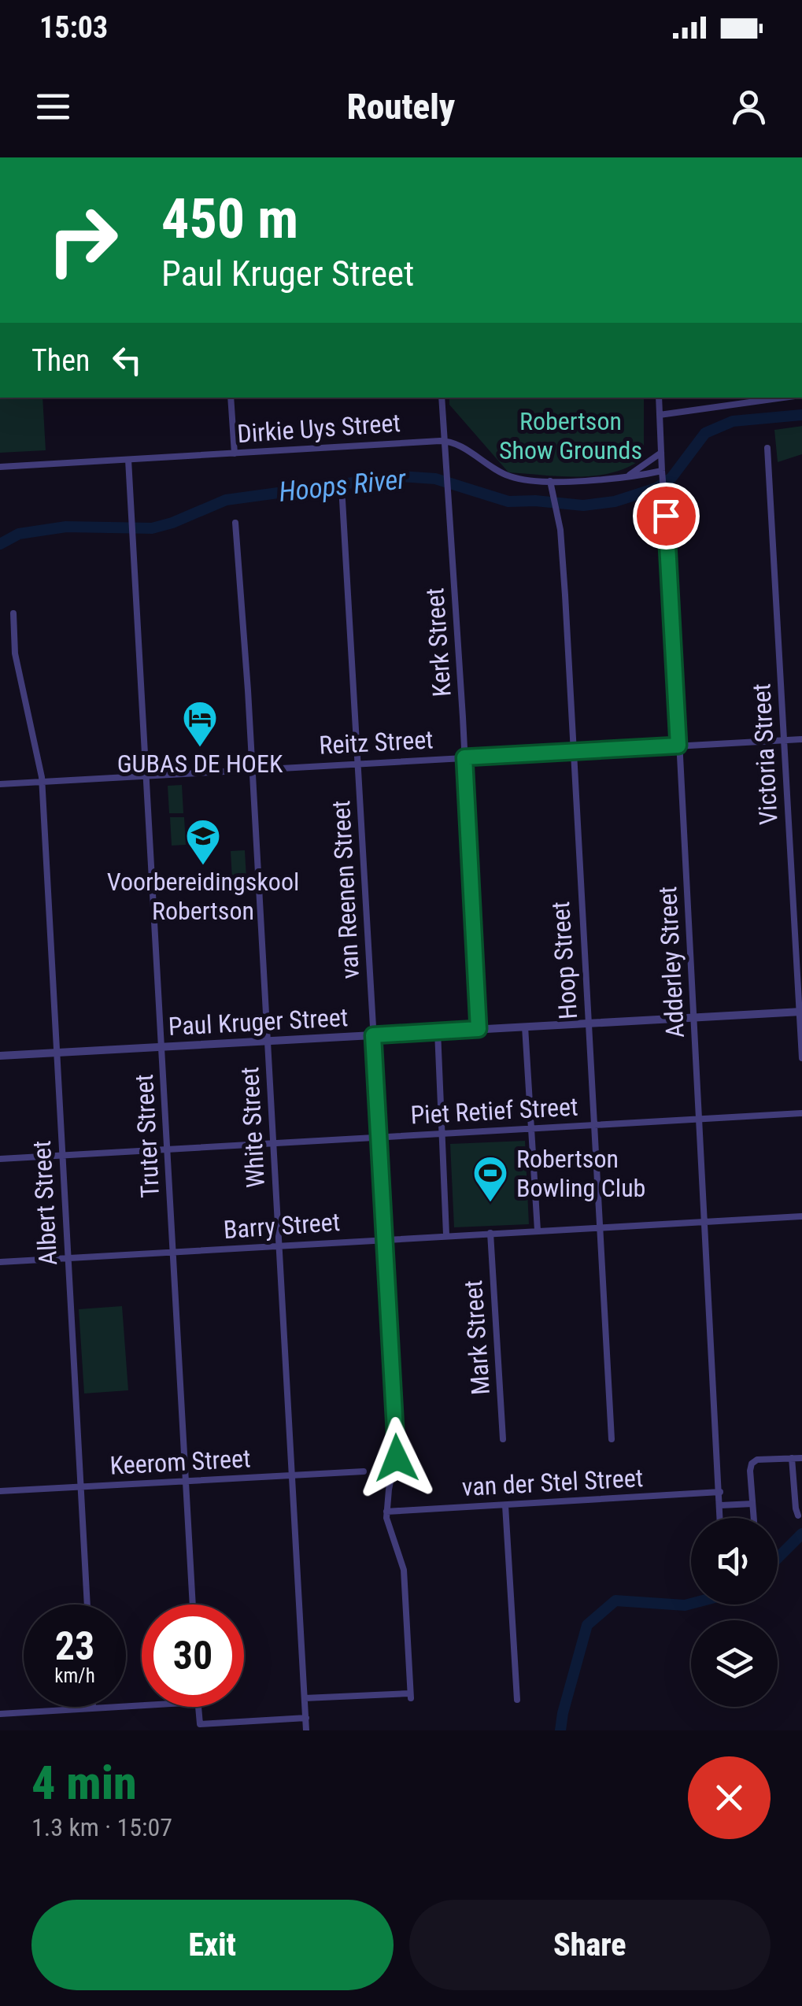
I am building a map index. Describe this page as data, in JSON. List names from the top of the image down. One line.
{"streets":{"street":["Dirkie Uys Street","Kerk Street","Reitz Street","Victoria Street","van Reenen Street","Hoop Street","Adderley Street","Paul Kruger Street","Piet Retief Street","White Street","Truter Street","Albert Street","Barry Street","Mark Street","Keerom Street","van der Stel Street"]},"crossings":[["Dirkie Uys Street","Kerk Street"],["Dirkie Uys Street","Truter Street"],["Kerk Street","Reitz Street"],["Kerk Street","Paul Kruger Street"],["Reitz Street","Victoria Street"],["Reitz Street","van Reenen Street"],["Reitz Street","Hoop Street"],["Reitz Street","Adderley Street"],["Reitz Street","White Street"],["Reitz Street","Truter Street"],["Reitz Street","Albert Street"],["Victoria Street","Paul Kruger Street"],["van Reenen Street","Paul Kruger Street"],["van Reenen Street","Piet Retief Street"],["van Reenen Street","Barry Street"],["van Reenen Street","van der Stel Street"],["Hoop Street","Paul Kruger Street"],["Hoop Street","Piet Retief Street"],["Hoop Street","Barry Street"],["Adderley Street","Paul Kruger Street"],["Adderley Street","Piet Retief Street"],["Adderley Street","Barry Street"],["Adderley Street","van der Stel Street"],["Paul Kruger Street","White Street"],["Paul Kruger Street","Truter Street"],["Paul Kruger Street","Albert Street"],["Piet Retief Street","White Street"],["Piet Retief Street","Truter Street"],["Piet Retief Street","Albert Street"],["White Street","Barry Street"],["White Street","Keerom Street"],["Truter Street","Barry Street"],["Truter Street","Keerom Street"],["Albert Street","Barry Street"],["Albert Street","Keerom Street"],["Barry Street","Mark Street"]],"water":["Hoops River"],"parks":["Robertson Show Grounds"],"places":{"hotel":["GUBAS DE HOEK"],"school or university":["Voorbereidingskool Robertson"],"sports":["Robertson Bowling Club"]},"page":{"status":"15:03","header":"Routely","turn":["450 m","Paul Kruger Street"],"then":"Then","speed":"23 km/h","limit":"30","heading":["4 min","1.3 km · 15:07"],"buttons":["Exit","Share"]}}
